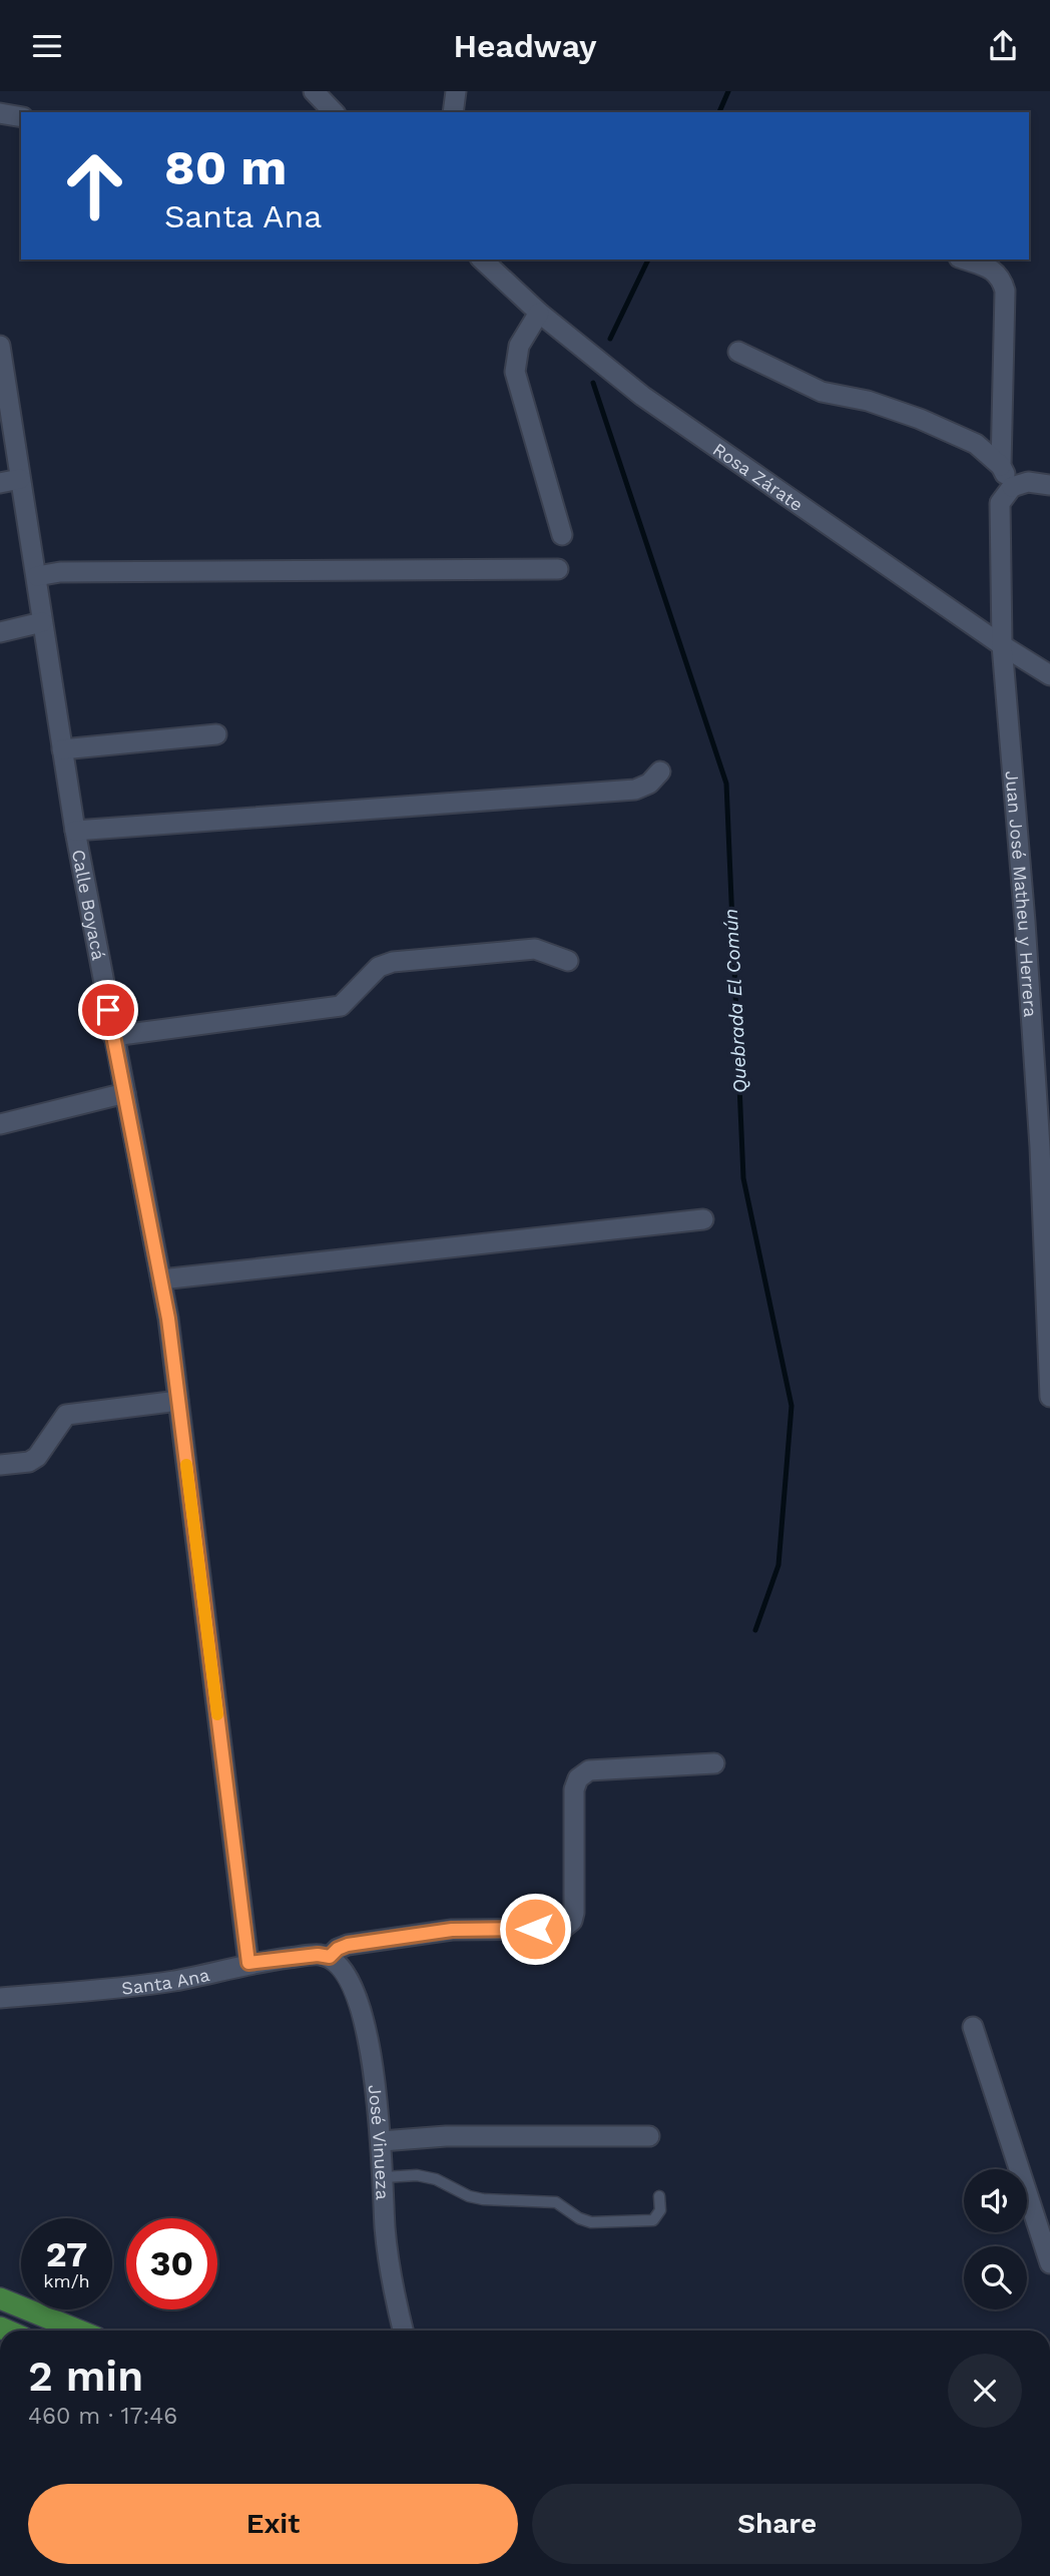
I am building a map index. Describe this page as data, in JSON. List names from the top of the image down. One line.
{"streets":{"street":["Rosa Zárate","Juan José Matheu y Herrera","Calle Boyacá","Santa Ana","José Vinueza"]},"crossings":[["Rosa Zárate","Juan José Matheu y Herrera"],["Calle Boyacá","Santa Ana"],["Santa Ana","José Vinueza"]],"water":["Quebrada El Común"],"page":{"header":"Headway","turn":["80 m","Santa Ana"],"speed":"27 km/h","limit":"30","heading":["2 min","460 m · 17:46"],"buttons":["Exit","Share"]}}
